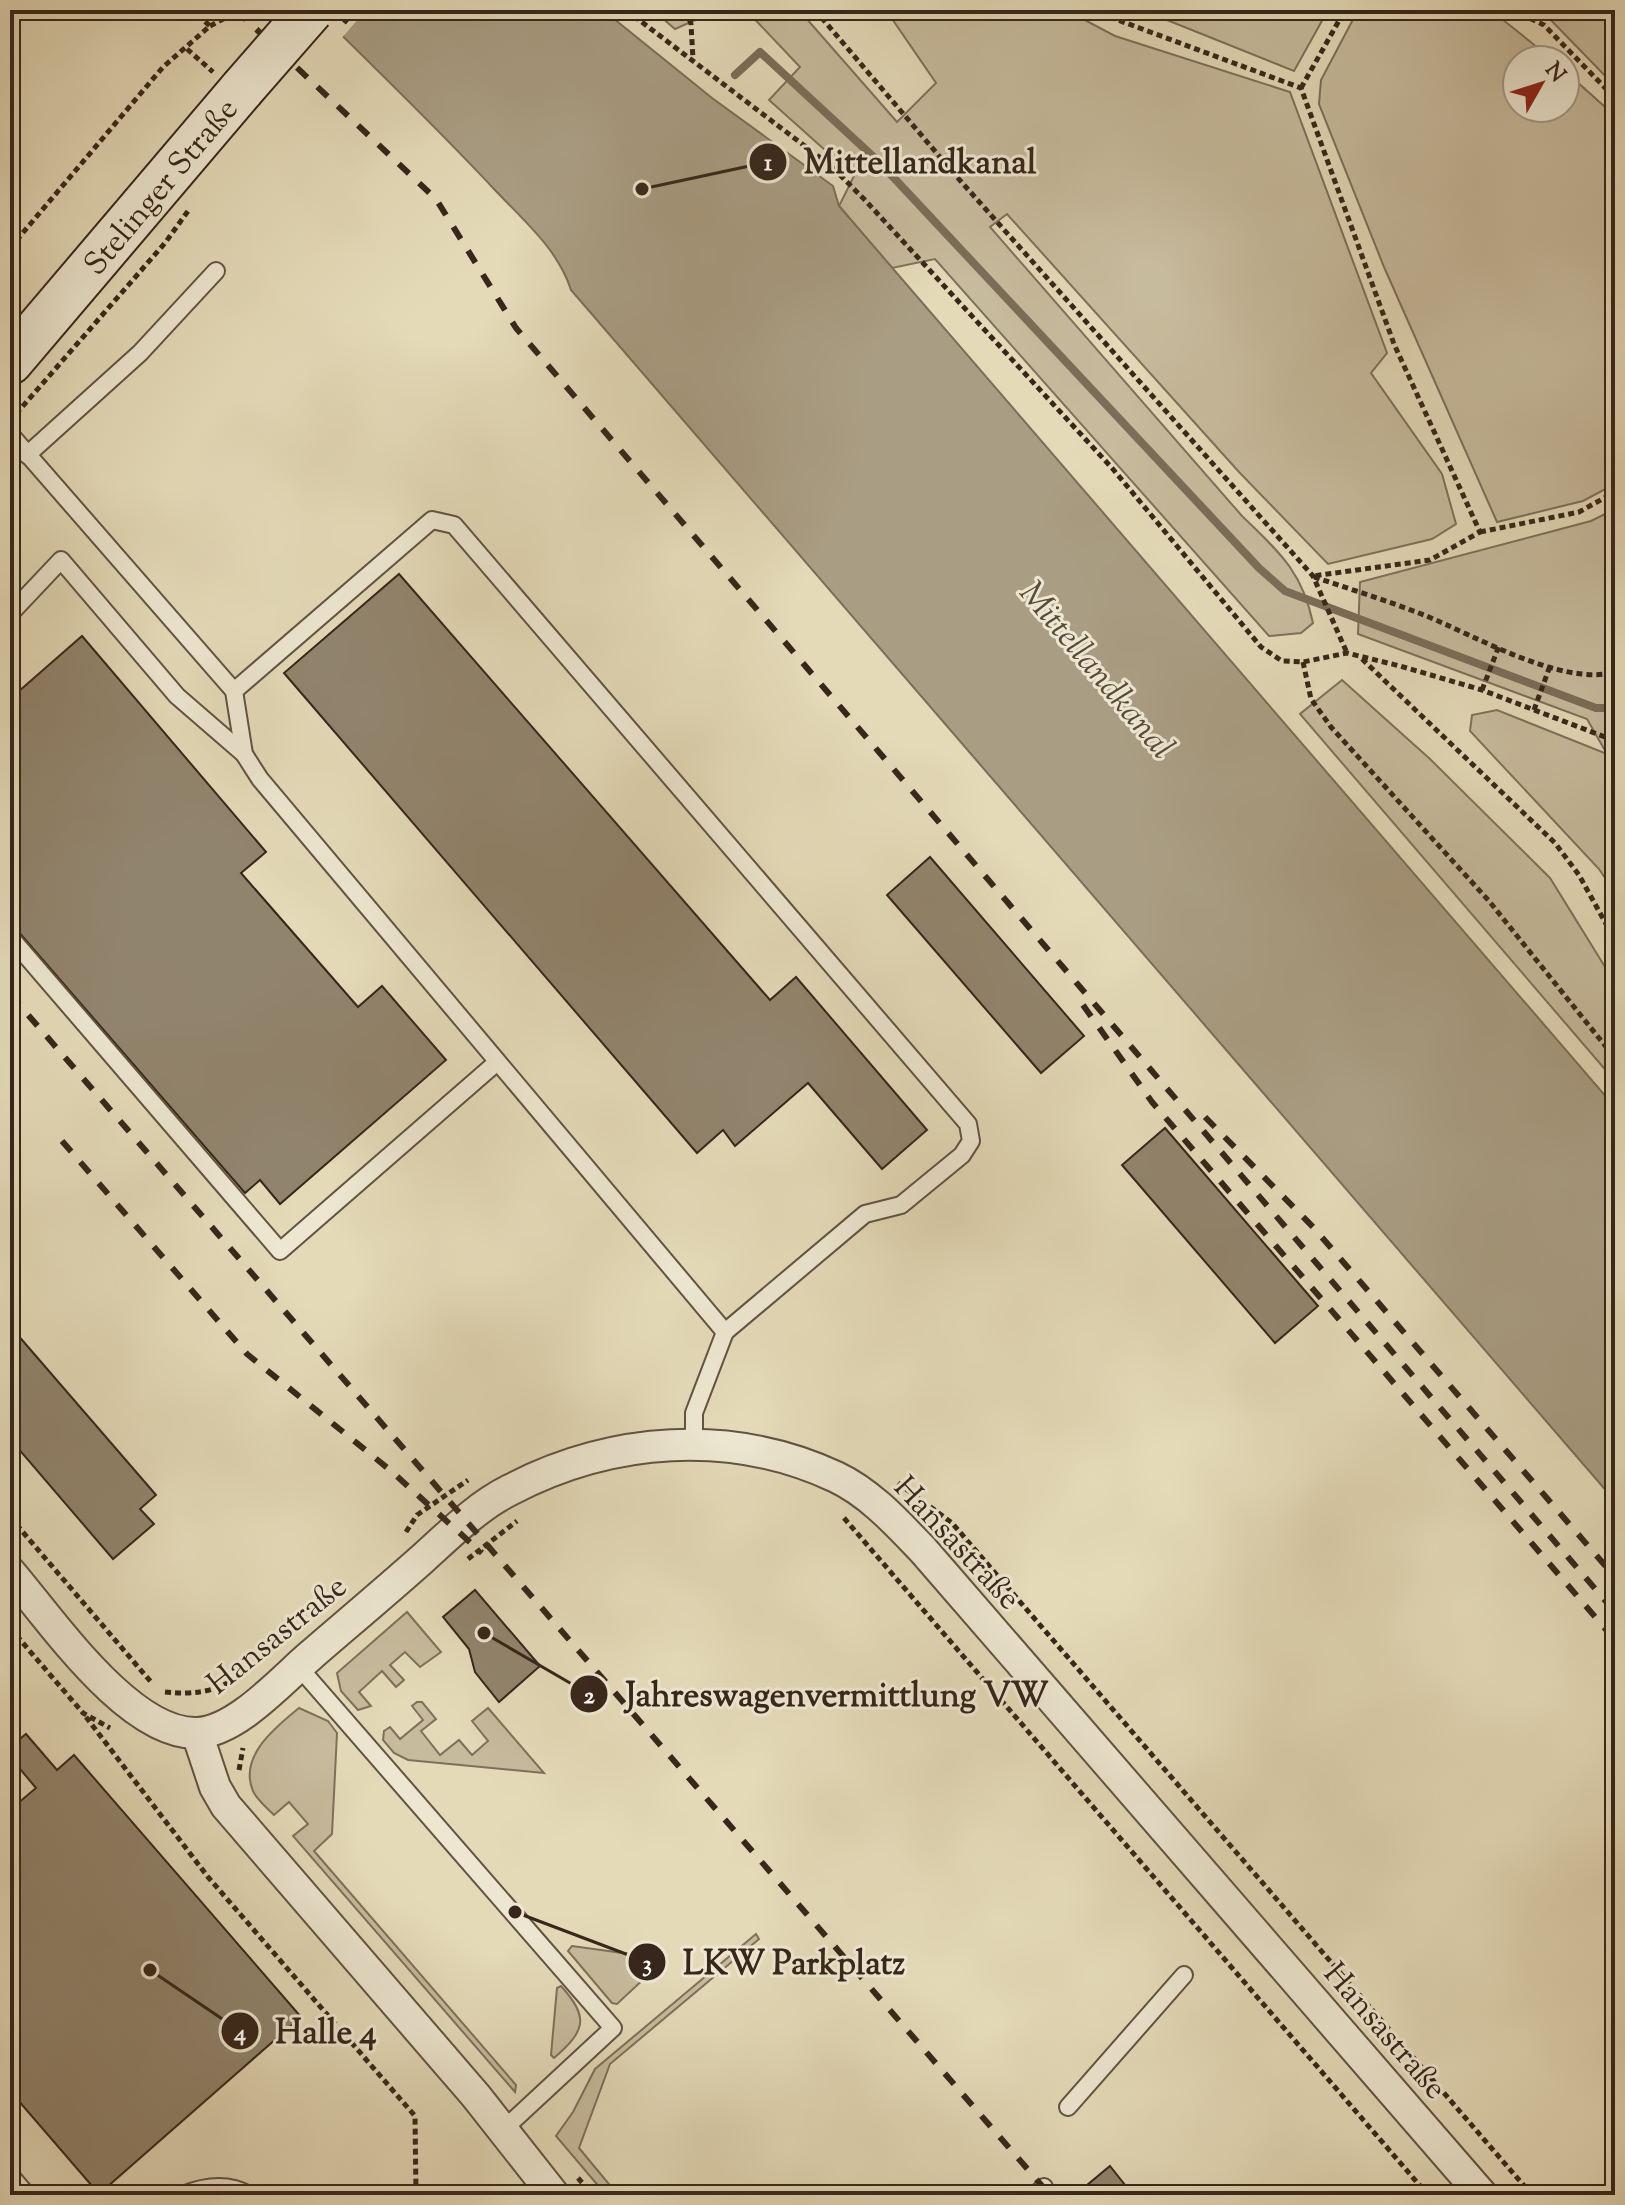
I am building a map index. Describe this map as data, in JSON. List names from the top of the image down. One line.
{"streets":{"main road":["Stelinger Straße"],"street":["Hansastraße"]},"water":["Mittellandkanal"],"places":["Mittellandkanal","Jahreswagenvermittlung VW","LKW Parkplatz","Halle 4"],"north":"top right"}
